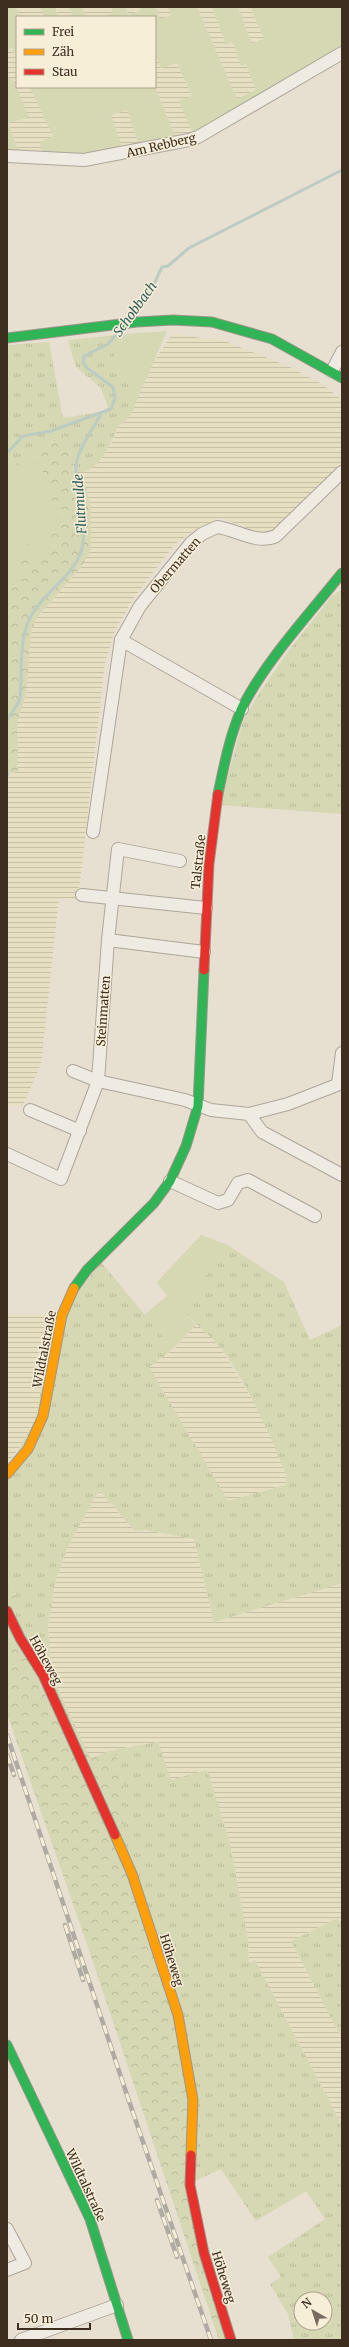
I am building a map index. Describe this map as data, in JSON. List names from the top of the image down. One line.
{"streets":{"street":["Am Rebberg","Obermatten","Talstraße","Steinmatten","Wildtalstraße","Höheweg"]},"crossings":[["Talstraße","Wildtalstraße"]],"water":["Schobbach","Flutmulde"],"legend":["Frei","Zäh","Stau"],"scale_bar":"50 m","north":"top left"}
